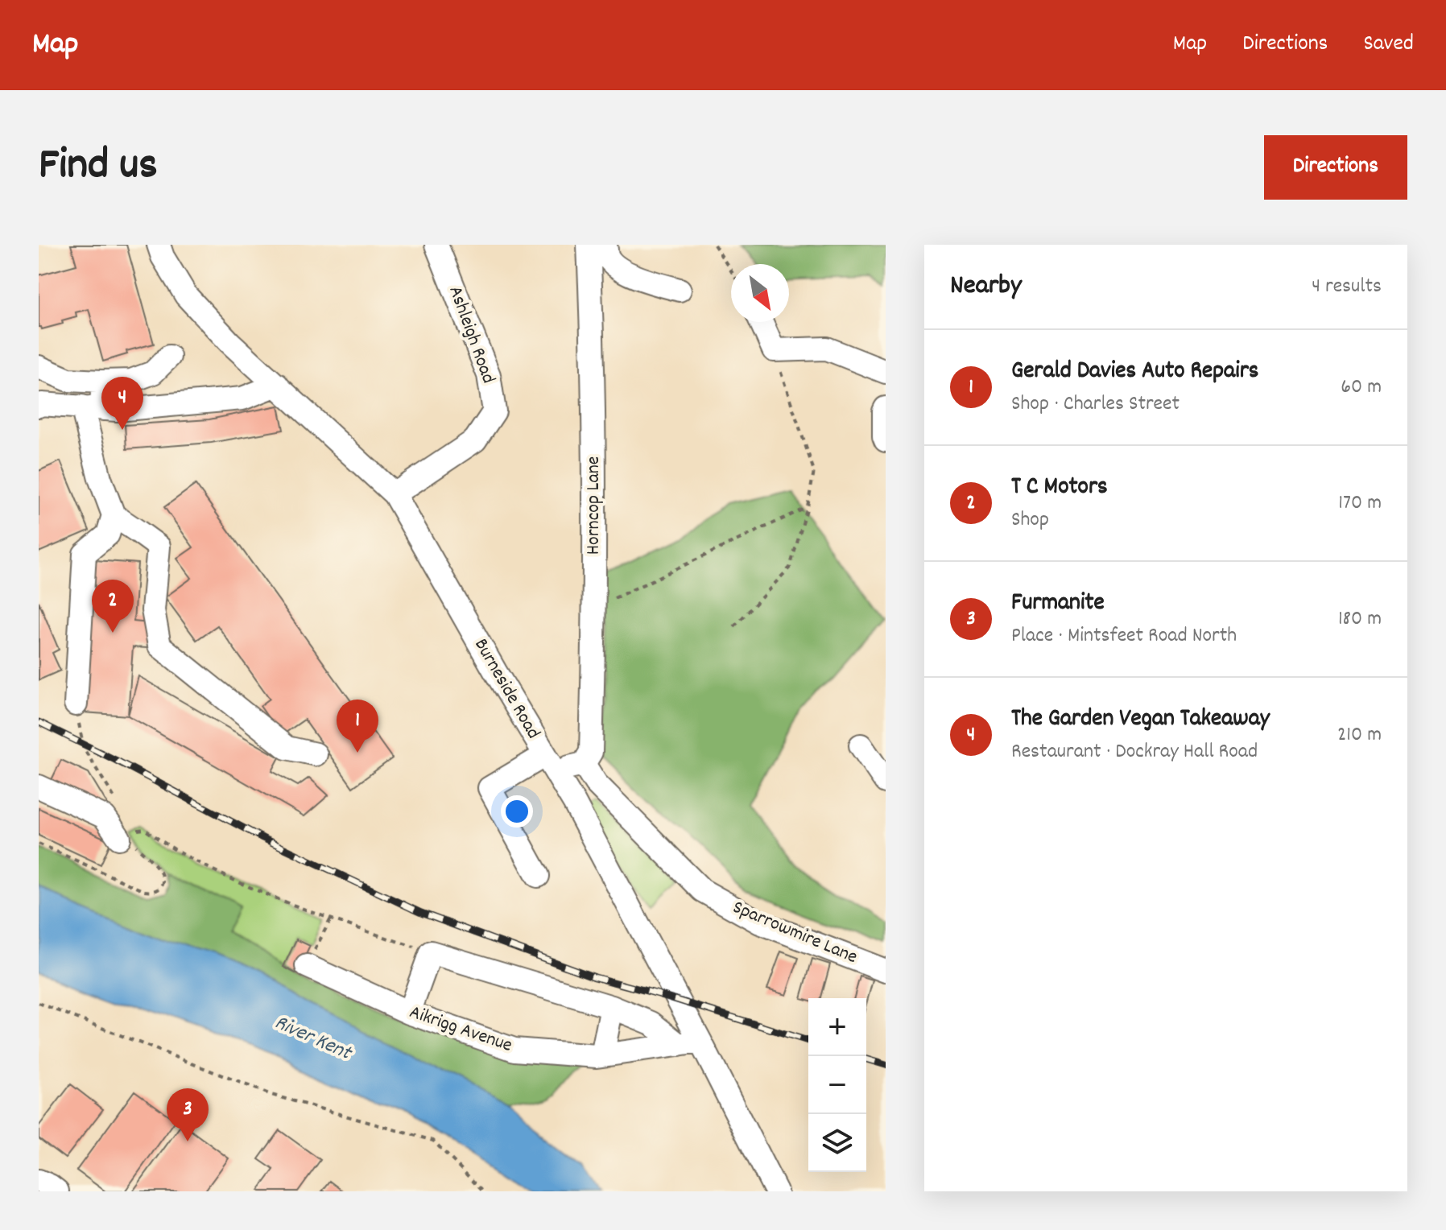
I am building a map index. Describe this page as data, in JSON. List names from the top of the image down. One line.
{"streets":{"street":["Ashleigh Road","Horncop Lane","Burneside Road","Sparrowmire Lane","Aikrigg Avenue"]},"crossings":[["Ashleigh Road","Burneside Road"],["Horncop Lane","Sparrowmire Lane"],["Burneside Road","Aikrigg Avenue"]],"water":["River Kent"],"north":"bottom right","page":{"header":"Map","nav":["Map","Directions","Saved"],"title":"Find us","buttons":"Directions","heading":["Nearby","4 results"],"list":[{"mark":"1","name":"Gerald Davies Auto Repairs","note":"Shop · Charles Street","value":"60 m"},{"mark":"2","name":"T C Motors","note":"Shop","value":"170 m"},{"mark":"3","name":"Furmanite","note":"Place · Mintsfeet Road North","value":"180 m"},{"mark":"4","name":"The Garden Vegan Takeaway","note":"Restaurant · Dockray Hall Road","value":"210 m"}],"pins":["4","2","1","3"],"map_buttons":["+","−"]}}
